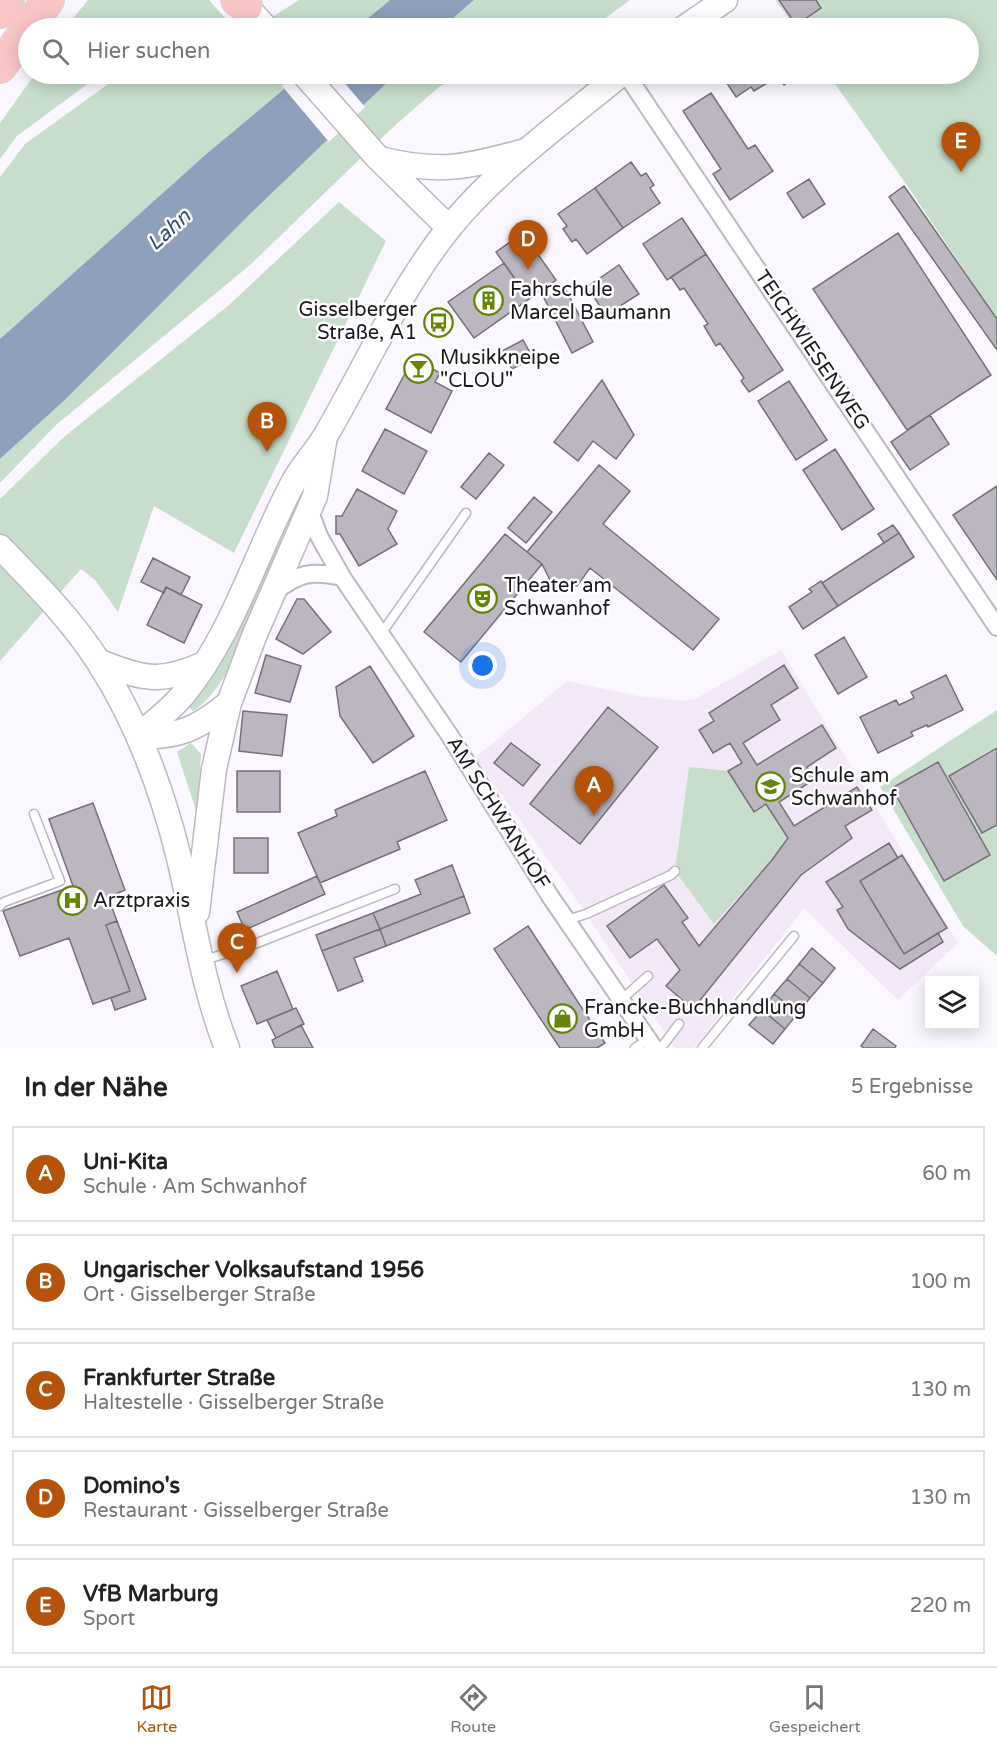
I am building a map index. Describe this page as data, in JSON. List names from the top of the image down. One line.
{"streets":{"street":["TEICHWIESENWEG","AM SCHWANHOF"]},"water":["Lahn"],"places":{"building":["Fahrschule Marcel Baumann"],"bus stop":["Gisselberger Straße, A1"],"bar":["Musikkneipe \"CLOU\""],"theatre":["Theater am Schwanhof"],"school or university":["Schule am Schwanhof"],"hospital":["Arztpraxis"],"shop":["Francke-Buchhandlung GmbH"]},"page":{"search":"Hier suchen","pins":["E","D","B","A","C"],"heading":["In der Nähe","5 Ergebnisse"],"list":[{"mark":"A","name":"Uni-Kita","note":"Schule · Am Schwanhof","value":"60 m"},{"mark":"B","name":"Ungarischer Volksaufstand 1956","note":"Ort · Gisselberger Straße","value":"100 m"},{"mark":"C","name":"Frankfurter Straße","note":"Haltestelle · Gisselberger Straße","value":"130 m"},{"mark":"D","name":"Domino's","note":"Restaurant · Gisselberger Straße","value":"130 m"},{"mark":"E","name":"VfB Marburg","note":"Sport","value":"220 m"}],"nav":["Karte","Route","Gespeichert"]}}
